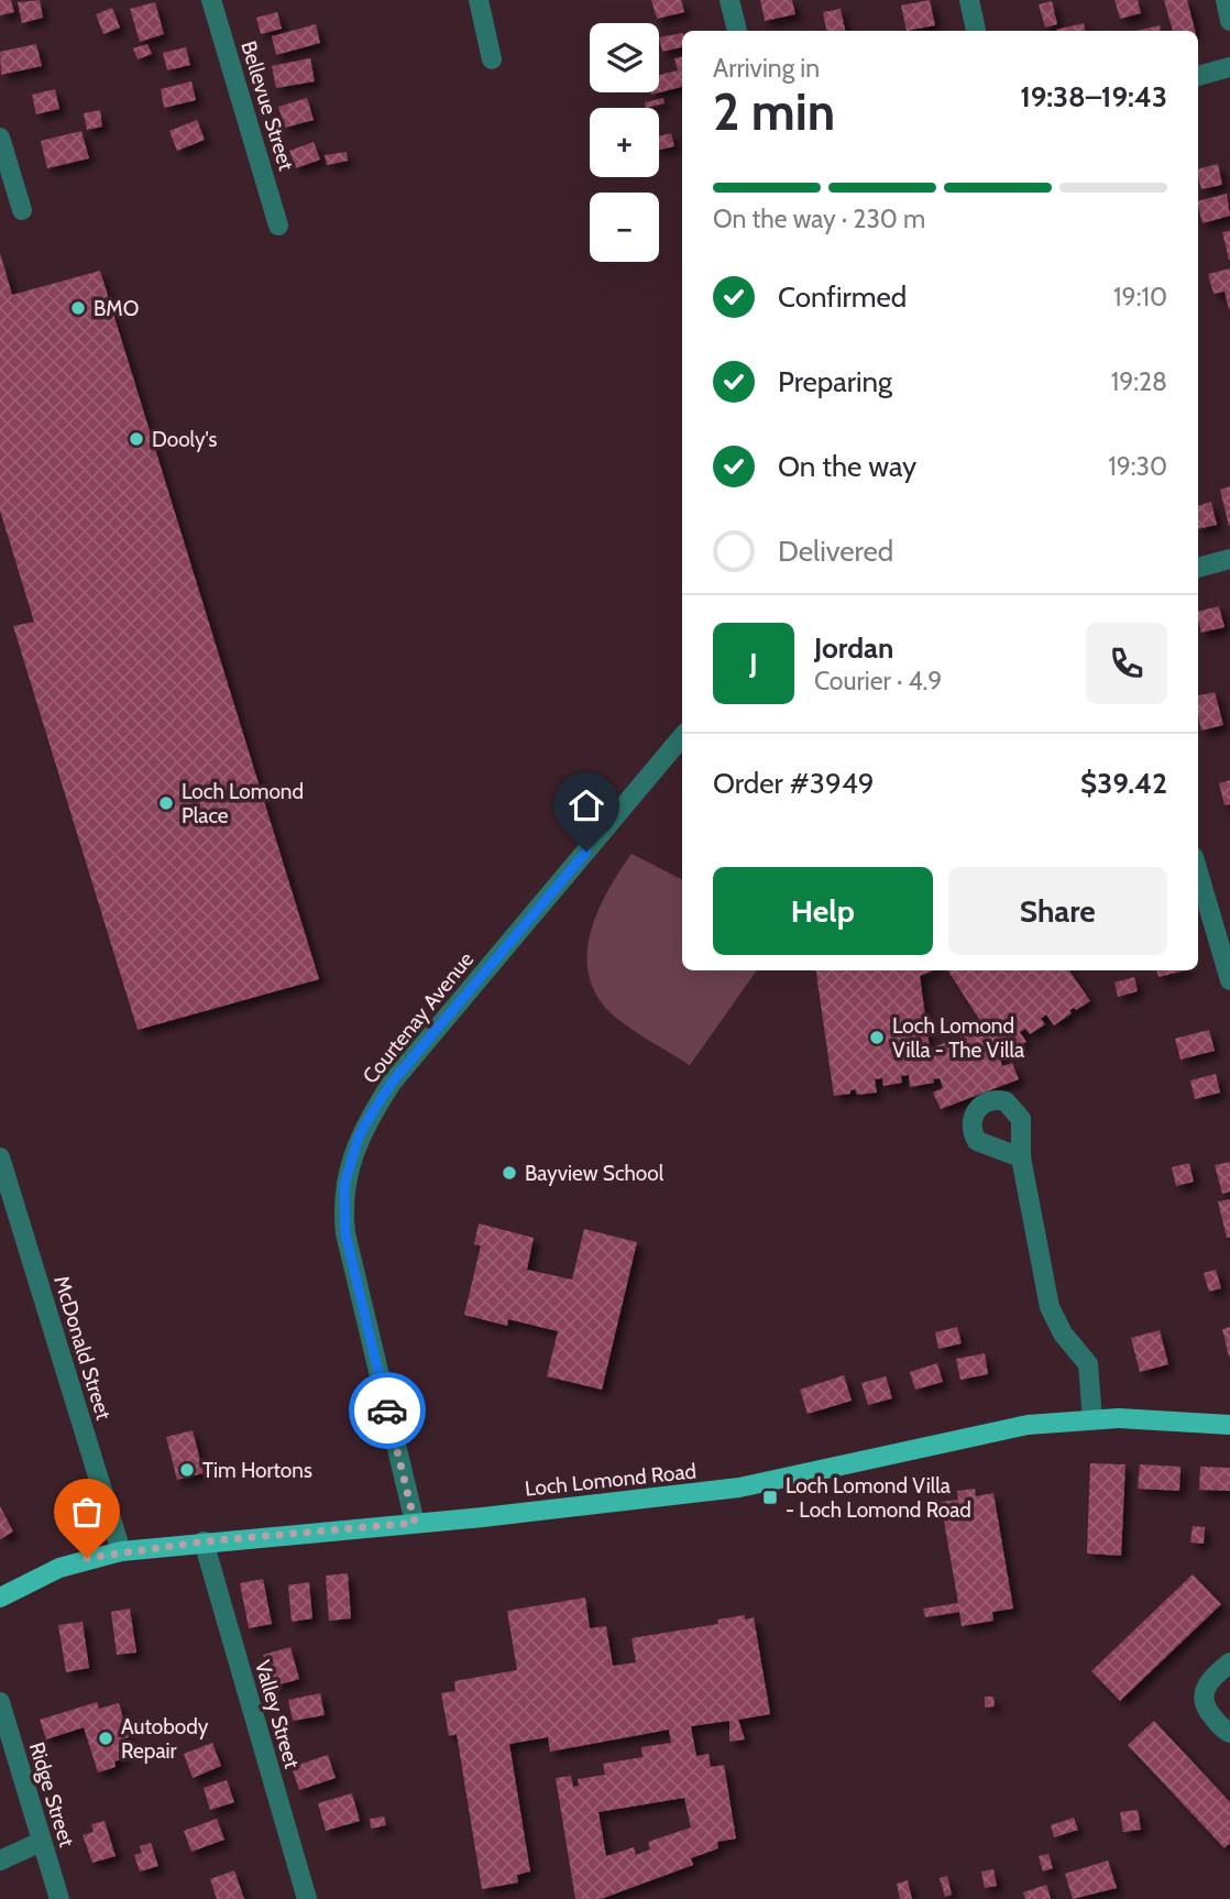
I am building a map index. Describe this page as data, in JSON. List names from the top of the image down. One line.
{"streets":{"main road":["Loch Lomond Road"],"street":["Bellevue Street","Courtenay Avenue","McDonald Street","Valley Street","Ridge Street"]},"crossings":[["Courtenay Avenue","Loch Lomond Road"],["McDonald Street","Loch Lomond Road"],["Loch Lomond Road","Valley Street"]],"places":{"other":["BMO","Dooly's","Loch Lomond Place","Loch Lomond Villa - The Villa","Bayview School","Tim Hortons","Autobody Repair"],"transit":["Loch Lomond Villa - Loch Lomond Road"]},"page":{"map_buttons":["+","−"],"heading":["2 min","Arriving in","19:38–19:43"],"panel":["Jordan","Courier · 4.9","Order #3949","$39.42"],"bar":"On the way · 230 m","list":[["Confirmed","19:10"],["Preparing","19:28"],["On the way","19:30"],"Delivered"],"round":"J","buttons":["Help","Share"]}}
